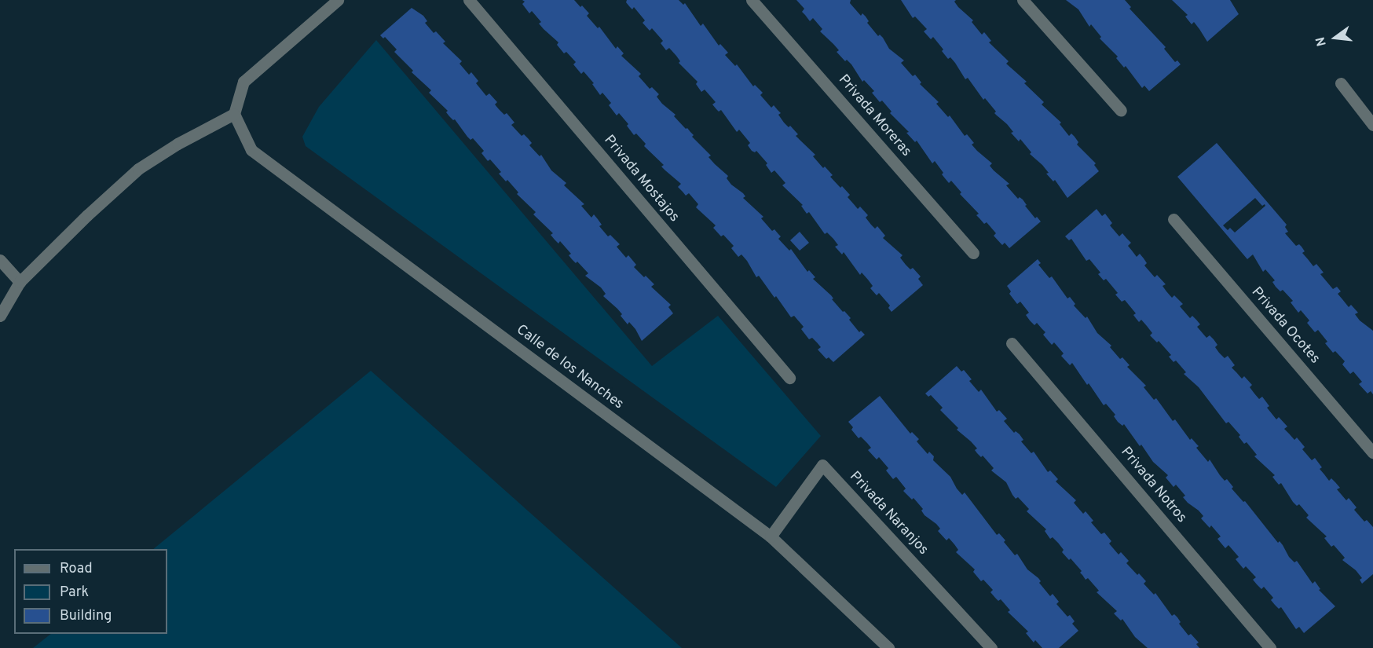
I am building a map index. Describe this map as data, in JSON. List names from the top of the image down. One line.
{"streets":{"street":["Privada Moreras","Privada Mostajos","Privada Ocotes","Calle de los Nanches","Privada Notros","Privada Naranjos"]},"crossings":[["Calle de los Nanches","Privada Naranjos"]],"legend":["Road","Park","Building"],"north":"left"}
